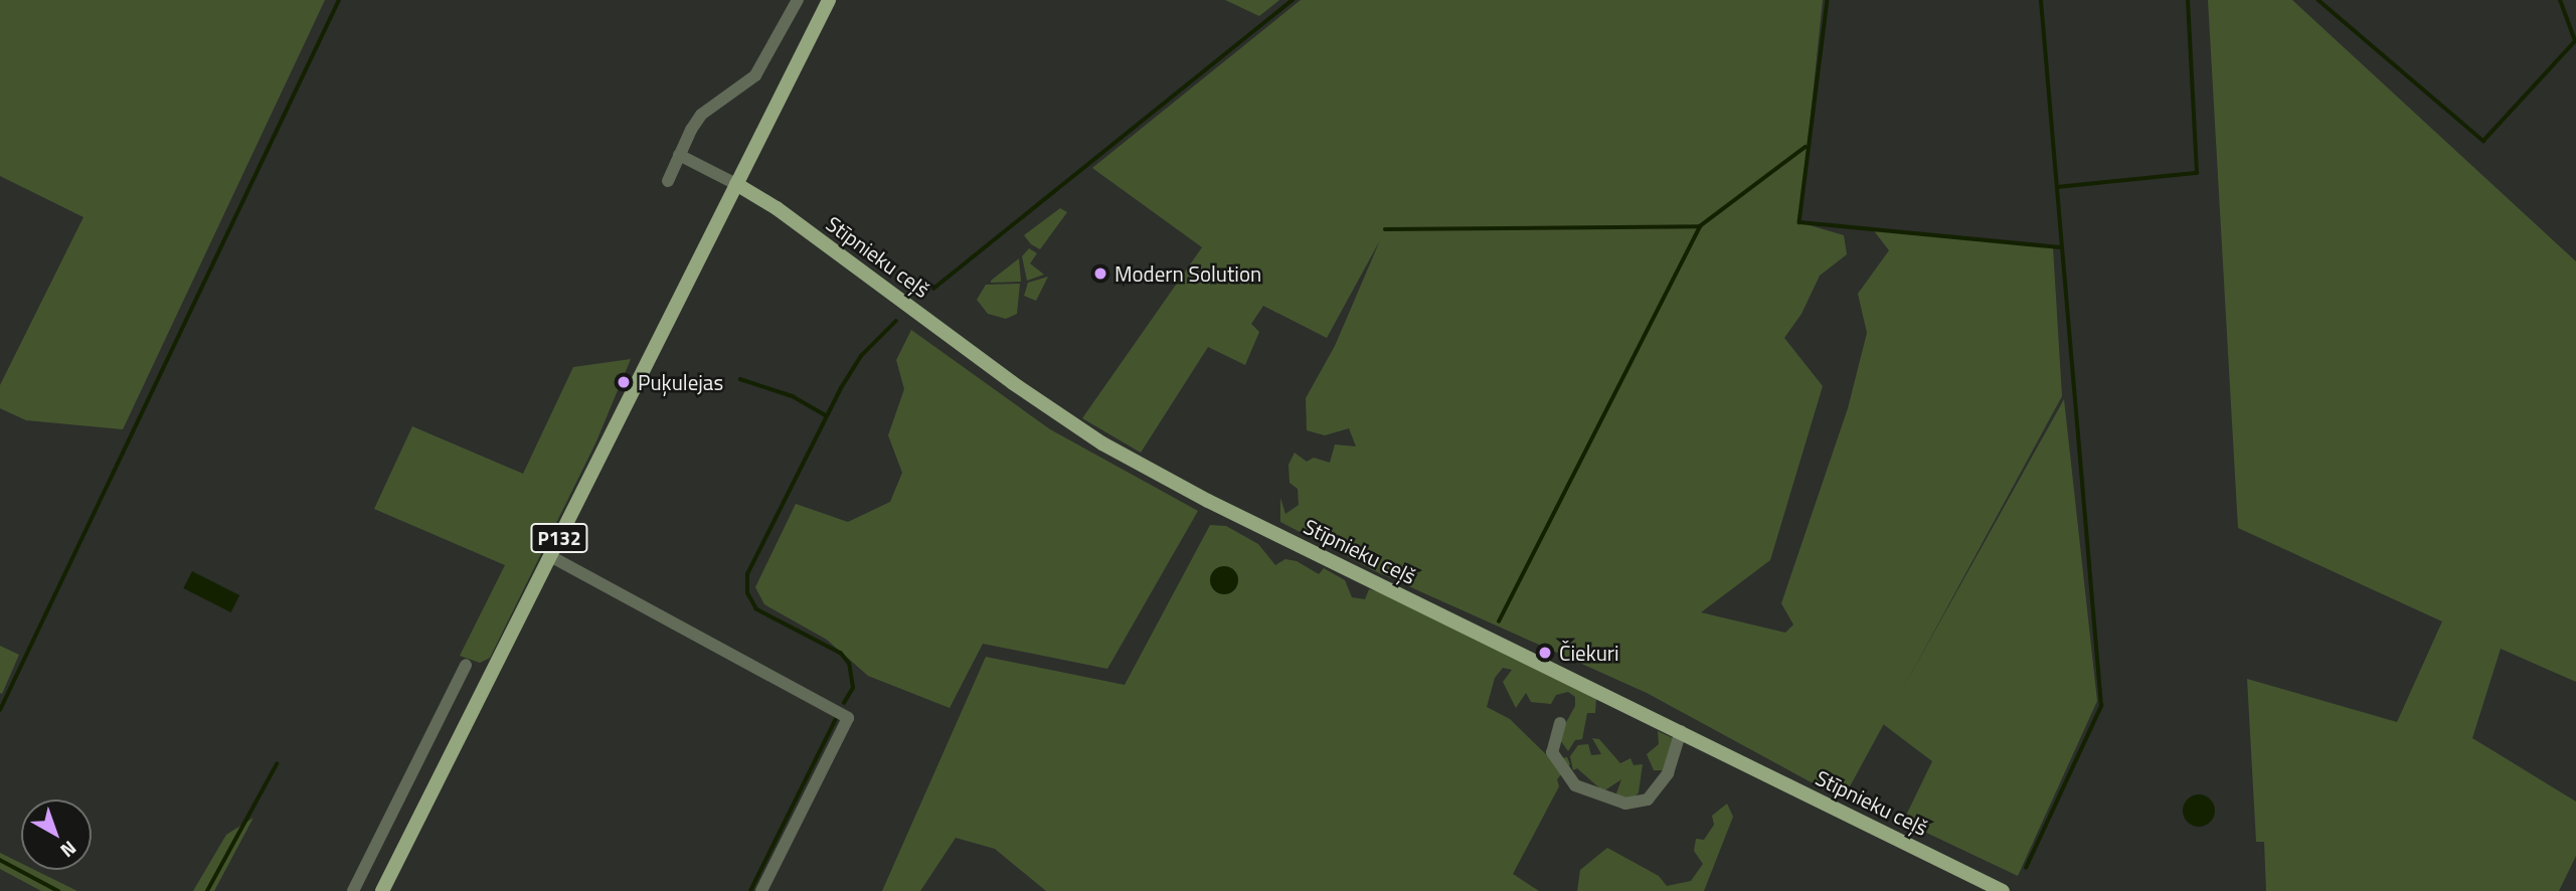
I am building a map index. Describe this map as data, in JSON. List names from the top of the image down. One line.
{"streets":{"main road":["Stīpnieku ceļš","P132"]},"crossings":[["Stīpnieku ceļš","P132"]],"places":["Modern Solution","Puķulejas","Čiekuri"],"north":"bottom right"}
